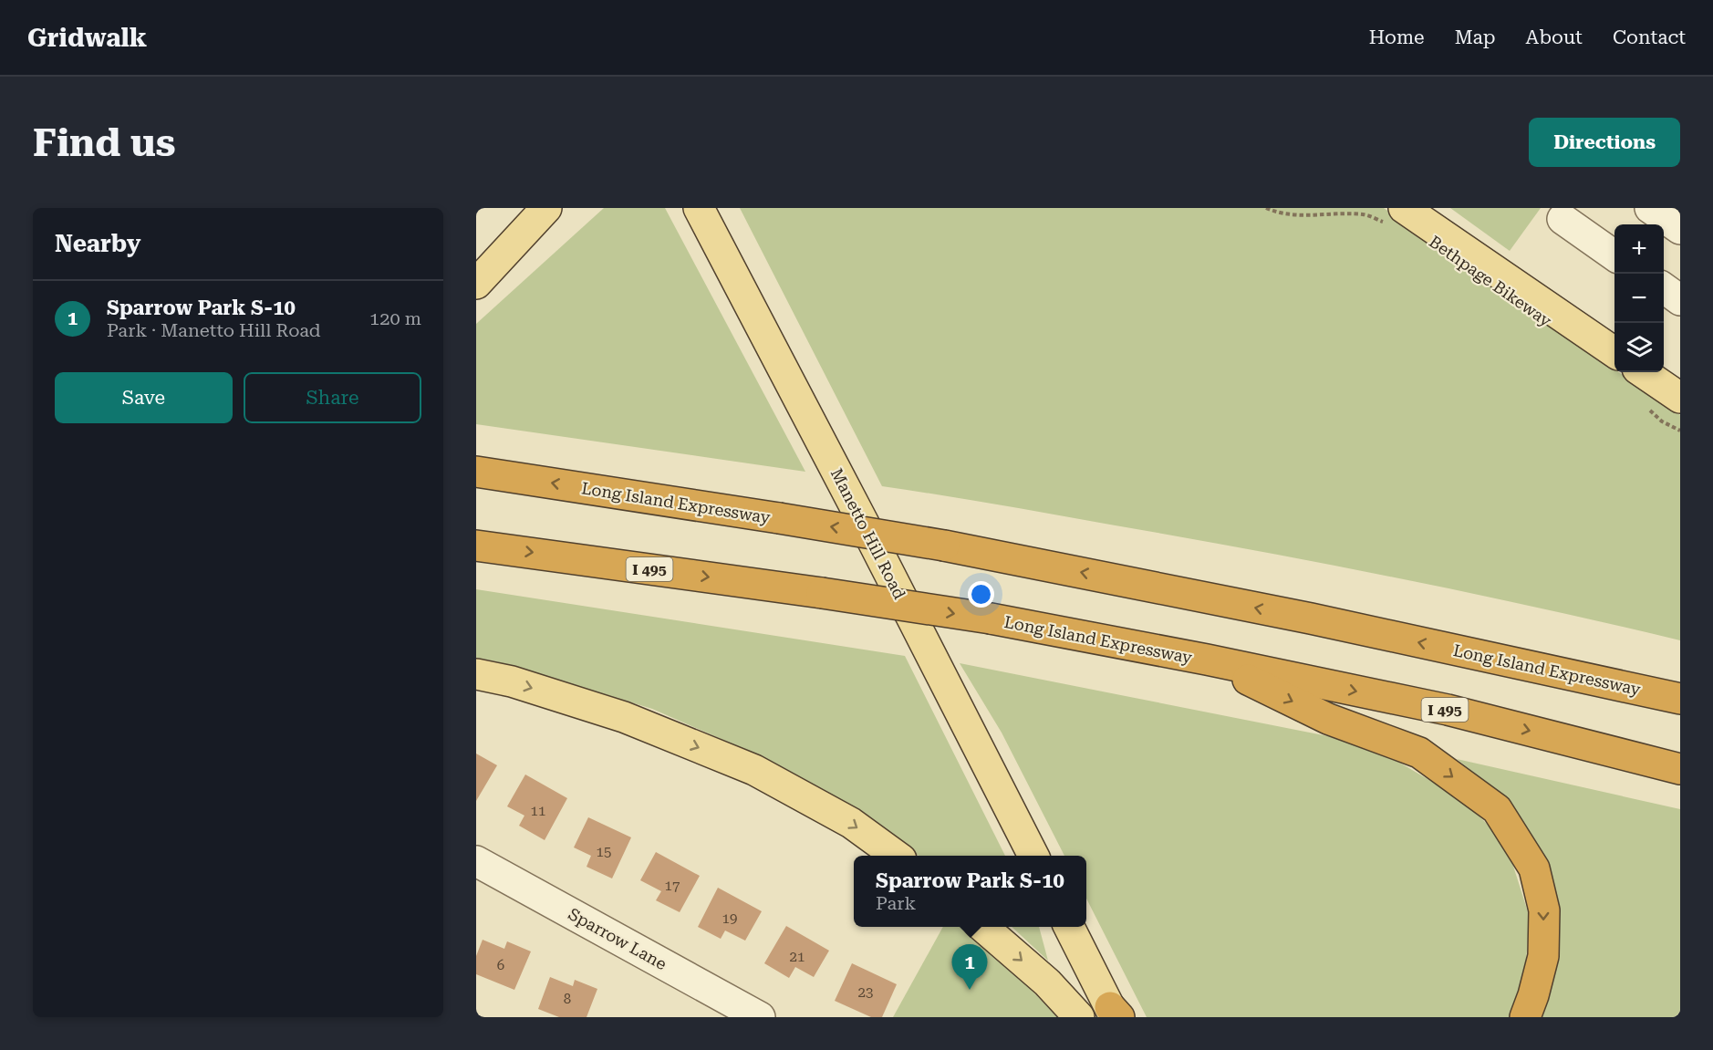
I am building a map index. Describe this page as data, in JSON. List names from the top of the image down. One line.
{"streets":{"highway":["Long Island Expressway","I 495"],"main road":["Manetto Hill Road"],"street":["Sparrow Lane"]},"house_numbers":["11","15","17","19","21","6","23","8"],"page":{"header":"Gridwalk","nav":["Home","Map","About","Contact"],"buttons":["Directions",["Save","Share"]],"title":"Find us","heading":"Nearby","map_buttons":["+","−"],"list":[{"mark":"1","name":"Sparrow Park S-10","note":"Park · Manetto Hill Road","value":"120 m"}],"popup":["Sparrow Park S-10","Park"],"pins":"1"}}
